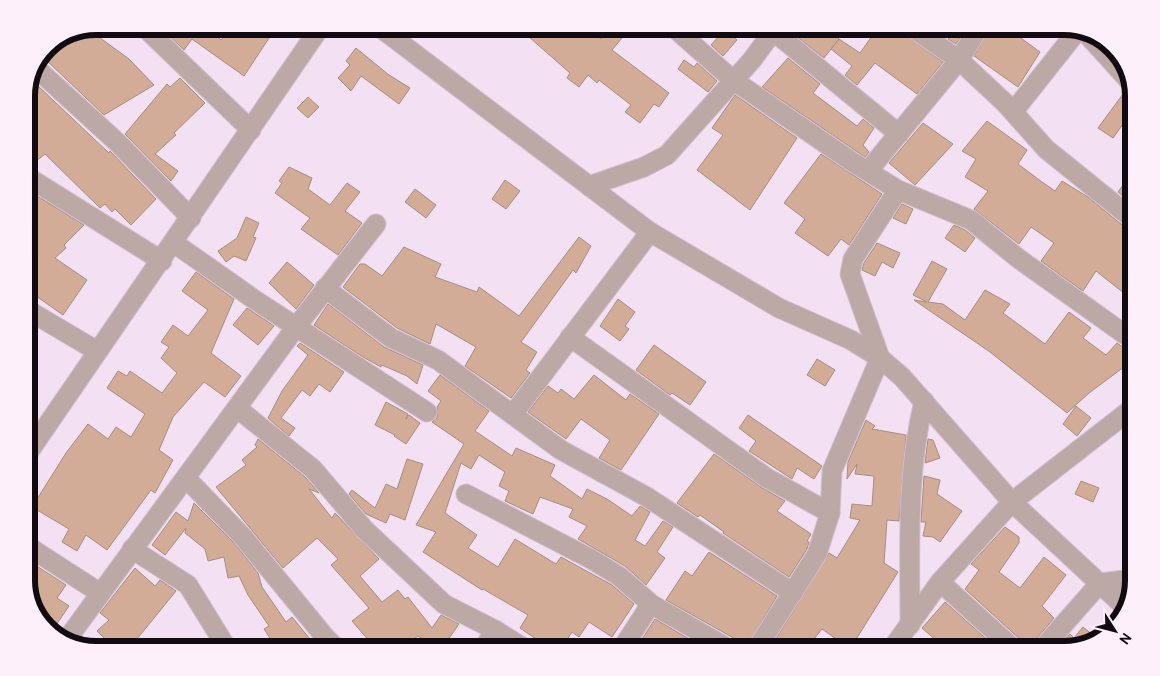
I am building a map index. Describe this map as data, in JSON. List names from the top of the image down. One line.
{"north":"bottom right"}
